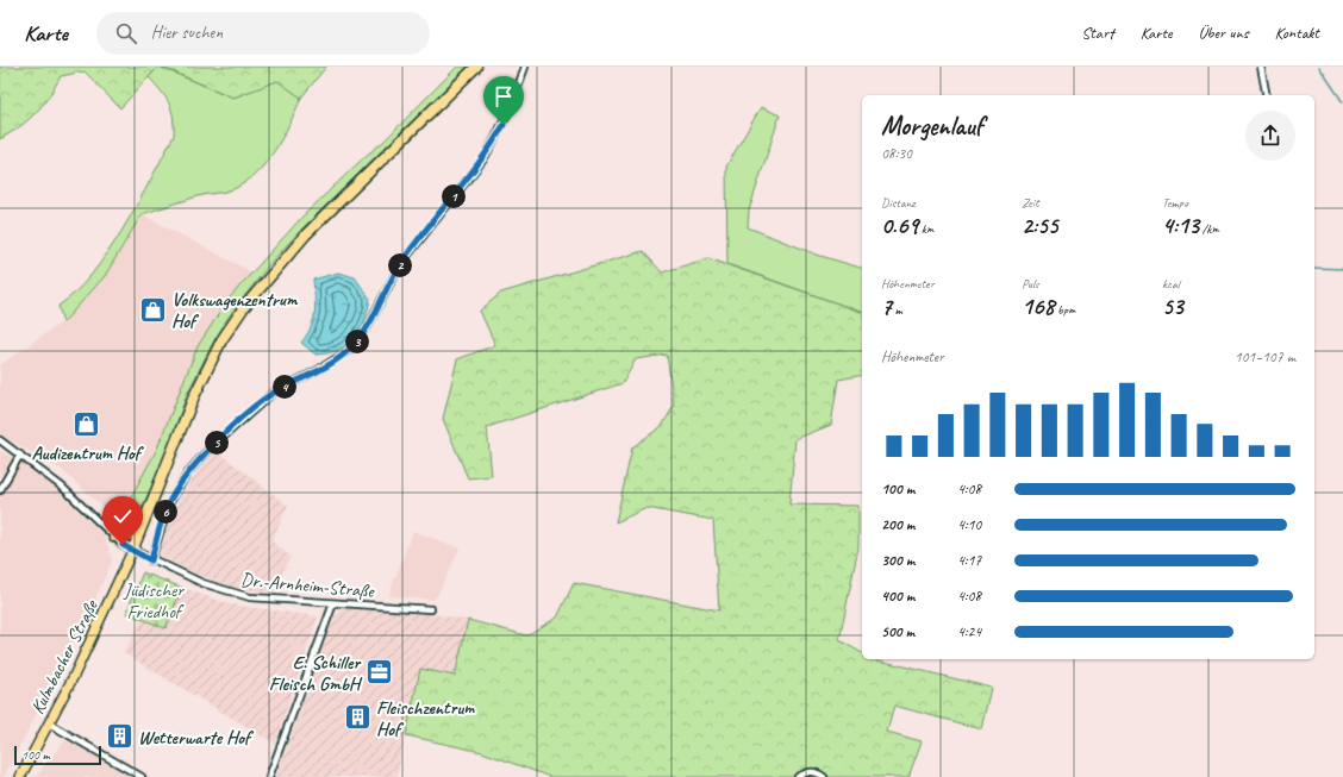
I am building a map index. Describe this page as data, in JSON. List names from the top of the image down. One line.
{"streets":{"main road":["Kulmbacher Straße"],"street":["Dr.-Arnheim-Straße"]},"crossings":[["Dr.-Arnheim-Straße","Kulmbacher Straße"]],"parks":["Jüdischer Friedhof"],"places":{"shop":["Volkswagenzentrum Hof","Audizentrum Hof"],"office":["E. Schiller Fleisch GmbH"],"building":["Fleischzentrum Hof","Wetterwarte Hof"]},"scale_bar":"100 m","page":{"header":"Karte","search":"Hier suchen","nav":["Start","Karte","Über uns","Kontakt"],"heading":["Morgenlauf","08:30"],"stats":[["Distanz","0.69 km"],["Zeit","2:55"],["Tempo","4:13 /km"],["Höhenmeter","7 m"],["Puls","168 bpm"],["kcal","53"]],"pins":["1","2","3","4","5","6"],"chart":["Höhenmeter","101–107 m"],"list":[{"name":"100 m","note":"4:08"},{"name":"200 m","note":"4:10"},{"name":"300 m","note":"4:17"},{"name":"400 m","note":"4:08"},{"name":"500 m","note":"4:24"}],"scale":"100 m"}}
